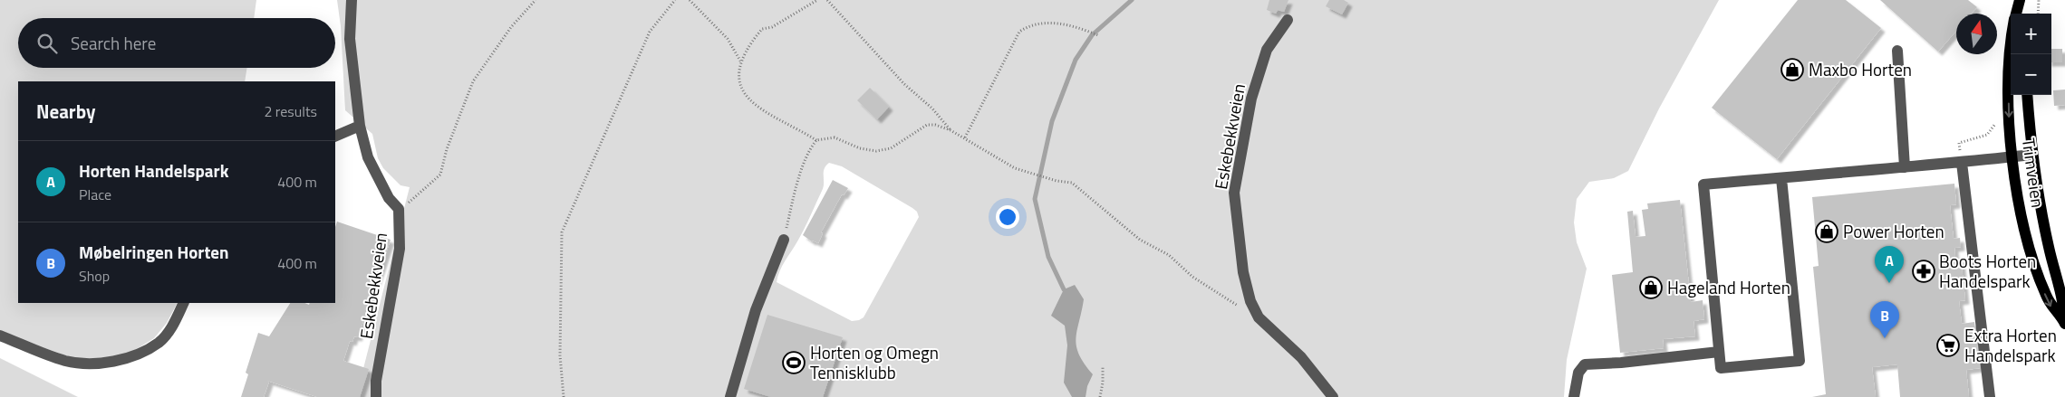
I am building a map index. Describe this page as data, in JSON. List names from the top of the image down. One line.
{"streets":{"main road":["Trimveien"],"street":["Eskebekkveien"]},"places":{"shop":["Maxbo Horten","Power Horten","Hageland Horten"],"pharmacy":["Boots Horten Handelspark"],"supermarket":["Extra Horten Handelspark"],"sports":["Horten og Omegn Tennisklubb"]},"north":"top","page":{"map_buttons":["+","−"],"search":"Search here","heading":["Nearby","2 results"],"list":[{"mark":"A","name":"Horten Handelspark","note":"Place","value":"400 m"},{"mark":"B","name":"Møbelringen Horten","note":"Shop","value":"400 m"}],"pins":["A","B"]}}
